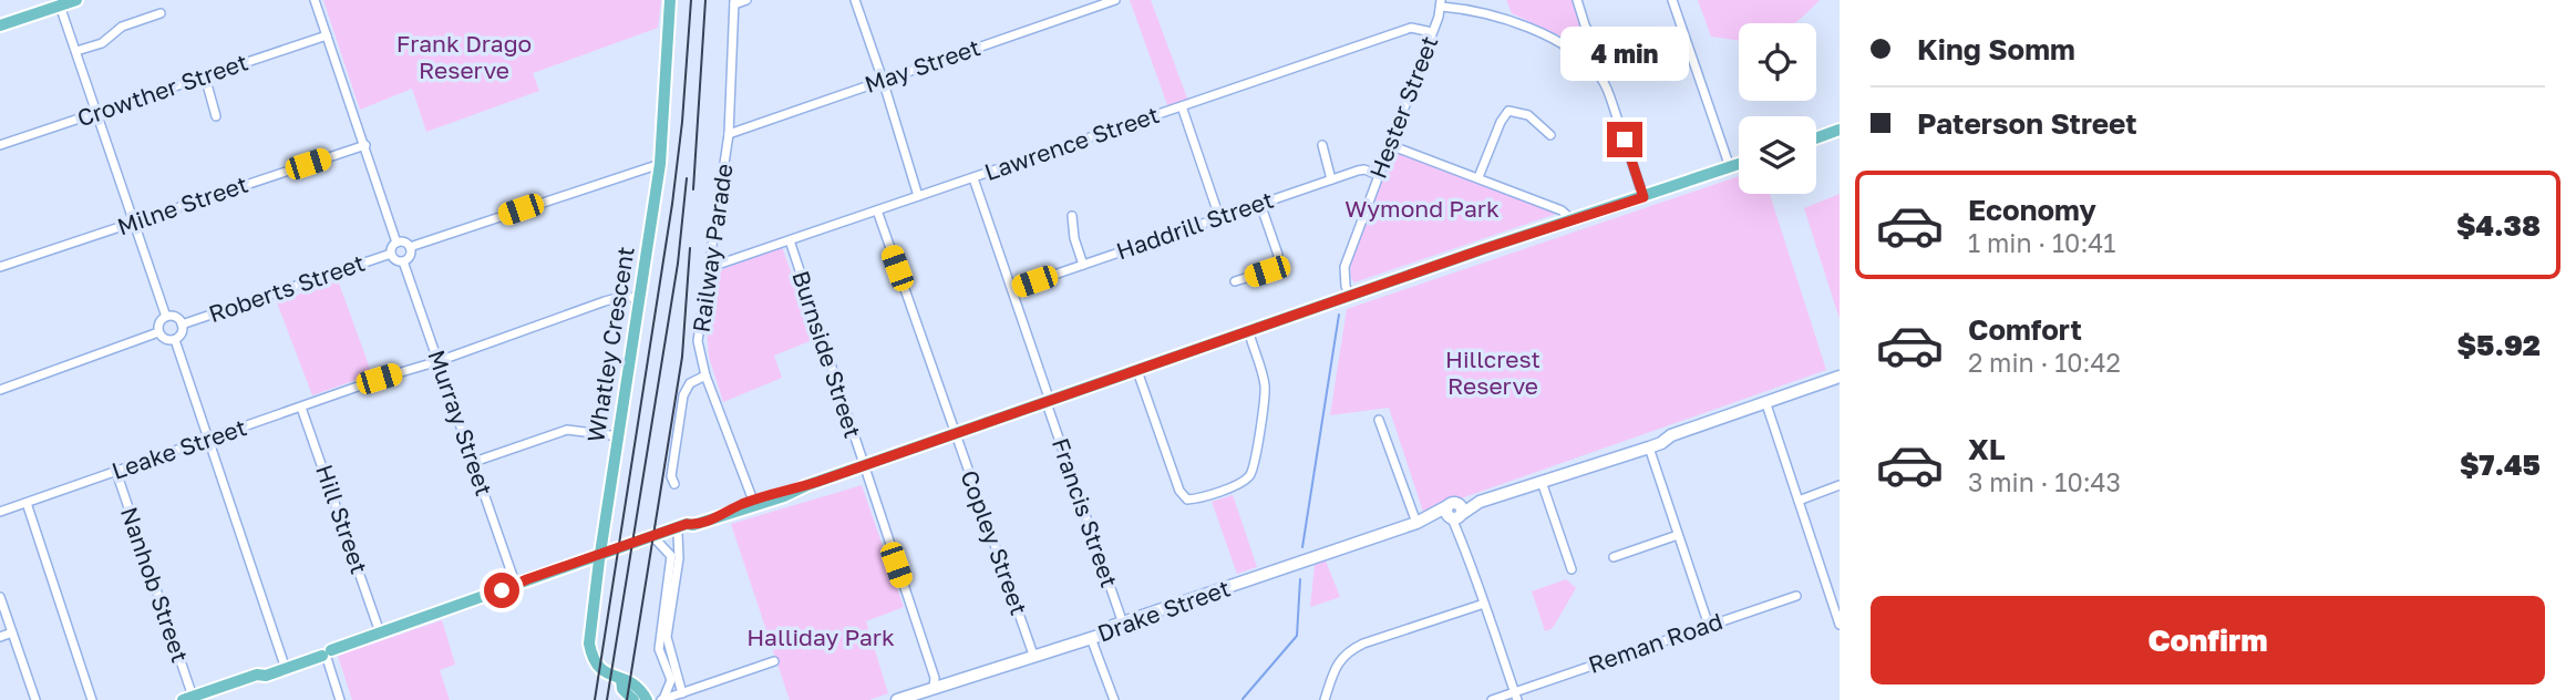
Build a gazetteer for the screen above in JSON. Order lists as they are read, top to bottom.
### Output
{
  "streets": {
    "main road": ["Whatley Crescent"],
    "street": [
      "May Street",
      "Crowther Street",
      "Hester Street",
      "Lawrence Street",
      "Milne Street",
      "Haddrill Street",
      "Railway Parade",
      "Roberts Street",
      "Burnside Street",
      "Murray Street",
      "Leake Street",
      "Francis Street",
      "Hill Street",
      "Copley Street",
      "Nanhob Street",
      "Drake Street",
      "Reman Road"
    ]
  },
  "crossings": [
    ["May Street", "Railway Parade"],
    ["Hester Street", "Lawrence Street"],
    ["Hester Street", "Haddrill Street"],
    ["Lawrence Street", "Railway Parade"],
    ["Lawrence Street", "Burnside Street"],
    ["Lawrence Street", "Francis Street"],
    ["Lawrence Street", "Copley Street"],
    ["Haddrill Street", "Francis Street"],
    ["Roberts Street", "Murray Street"],
    ["Burnside Street", "Drake Street"],
    ["Leake Street", "Hill Street"],
    ["Leake Street", "Nanhob Street"],
    ["Francis Street", "Drake Street"],
    ["Copley Street", "Drake Street"]
  ],
  "parks": [
    "Frank Drago Reserve",
    "Wymond Park",
    "Hillcrest Reserve",
    "Halliday Park"
  ],
  "page": {
    "banner": ["King Somm", "Paterson Street"],
    "bubble": "4 min",
    "list": [
      {
        "name": "Economy",
        "note": "1 min · 10:41",
        "value": "$4.38"
      },
      {
        "name": "Comfort",
        "note": "2 min · 10:42",
        "value": "$5.92"
      },
      {
        "name": "XL",
        "note": "3 min · 10:43",
        "value": "$7.45"
      }
    ],
    "buttons": "Confirm"
  }
}
